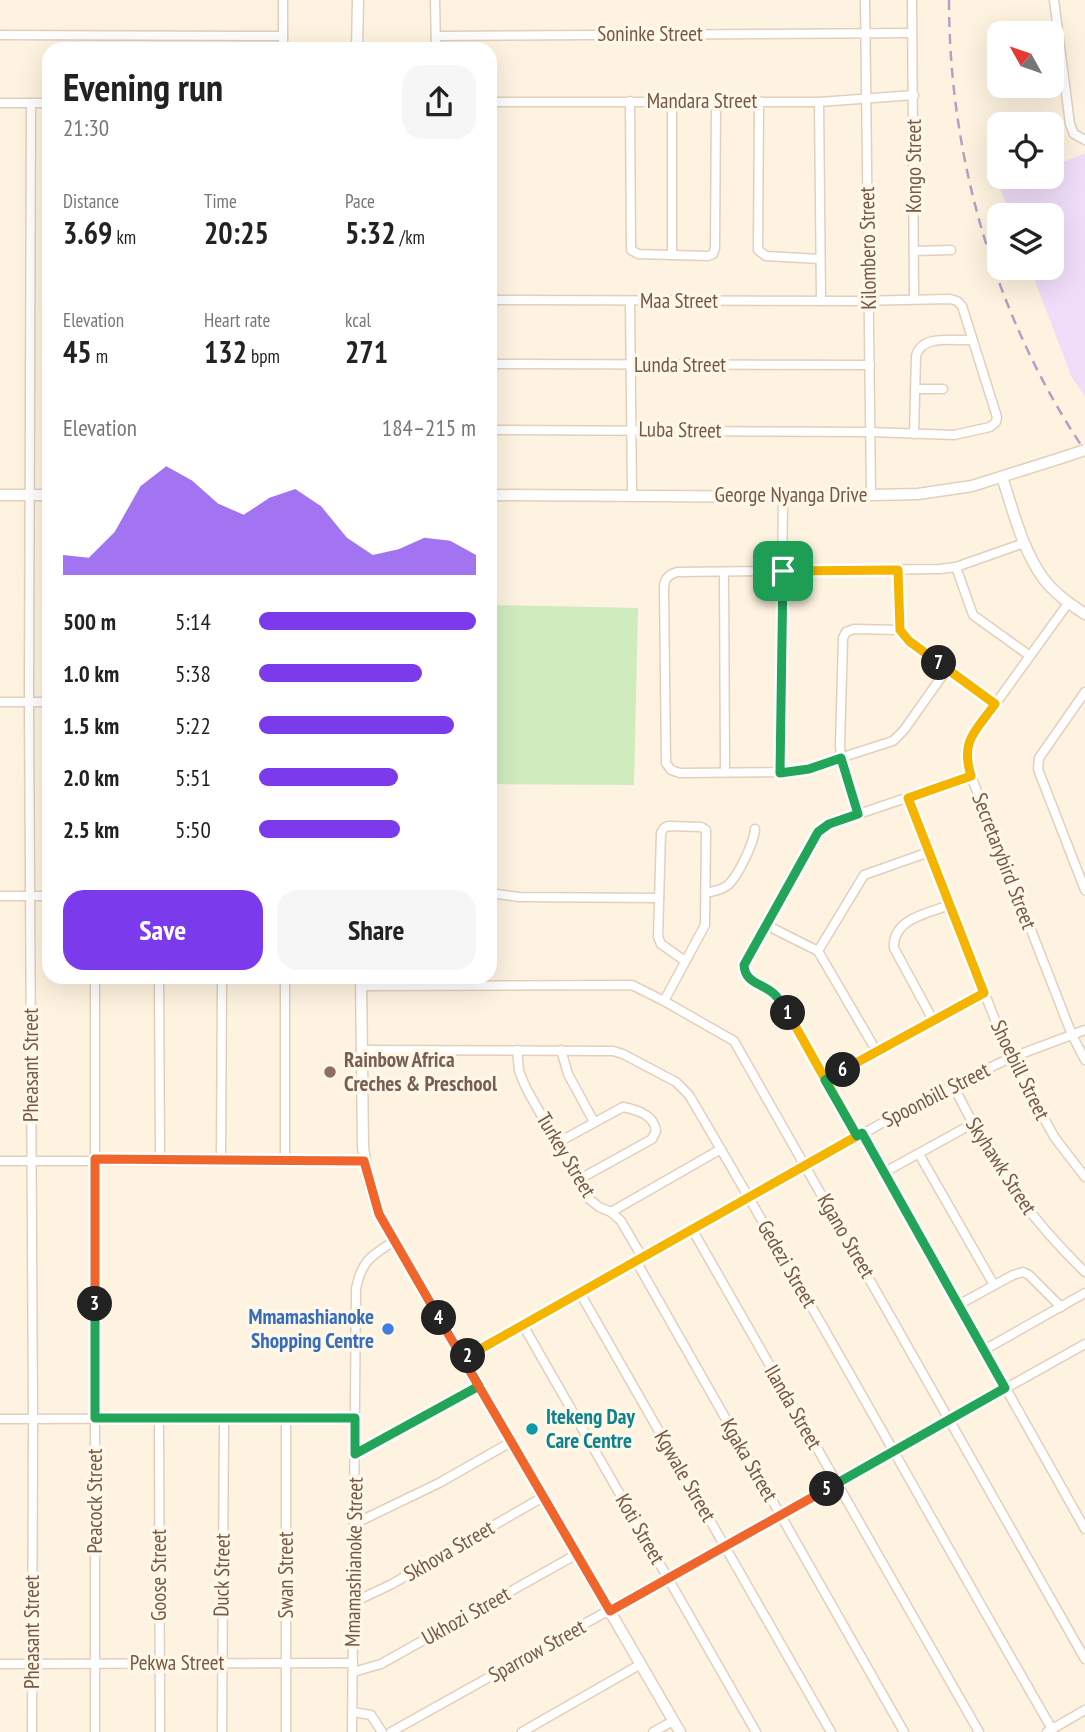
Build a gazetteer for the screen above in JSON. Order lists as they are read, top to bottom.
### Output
{
  "streets": {
    "street": [
      "Soninke Street",
      "Mandara Street",
      "Kongo Street",
      "Kilombero Street",
      "Maa Street",
      "Lunda Street",
      "Luba Street",
      "George Nyanga Drive",
      "Secretarybird Street",
      "Pheasant Street",
      "Shoebill Street",
      "Spoonbill Street",
      "Turkey Street",
      "Skyhawk Street",
      "Kgano Street",
      "Gedezi Street",
      "Ilanda Street",
      "Kgaka Street",
      "Kgwale Street",
      "Peacock Street",
      "Koti Street",
      "Skhova Street",
      "Mmamashianoke Street",
      "Goose Street",
      "Duck Street",
      "Swan Street",
      "Ukhozi Street",
      "Sparrow Street",
      "Pekwa Street"
    ]
  },
  "crossings": [
    ["Soninke Street", "Kongo Street"],
    ["Soninke Street", "Kilombero Street"],
    ["Mandara Street", "Kongo Street"],
    ["Mandara Street", "Kilombero Street"],
    ["Kongo Street", "Maa Street"],
    ["Kilombero Street", "Maa Street"],
    ["Kilombero Street", "Lunda Street"],
    ["Kilombero Street", "Luba Street"],
    ["Kilombero Street", "George Nyanga Drive"],
    ["Maa Street", "Luba Street"],
    ["Secretarybird Street", "Spoonbill Street"],
    ["Pheasant Street", "Pekwa Street"],
    ["Shoebill Street", "Spoonbill Street"],
    ["Spoonbill Street", "Skyhawk Street"],
    ["Spoonbill Street", "Kgano Street"],
    ["Spoonbill Street", "Gedezi Street"],
    ["Spoonbill Street", "Ilanda Street"],
    ["Spoonbill Street", "Kgaka Street"],
    ["Spoonbill Street", "Kgwale Street"],
    ["Spoonbill Street", "Koti Street"],
    ["Turkey Street", "Gedezi Street"],
    ["Turkey Street", "Kgaka Street"],
    ["Kgano Street", "Sparrow Street"],
    ["Gedezi Street", "Sparrow Street"],
    ["Ilanda Street", "Sparrow Street"],
    ["Kgaka Street", "Sparrow Street"],
    ["Kgwale Street", "Sparrow Street"],
    ["Peacock Street", "Pekwa Street"],
    ["Koti Street", "Sparrow Street"],
    ["Skhova Street", "Mmamashianoke Street"],
    ["Mmamashianoke Street", "Ukhozi Street"],
    ["Mmamashianoke Street", "Pekwa Street"],
    ["Goose Street", "Pekwa Street"],
    ["Duck Street", "Pekwa Street"],
    ["Swan Street", "Pekwa Street"],
    ["Ukhozi Street", "Pekwa Street"]
  ],
  "places": ["Rainbow Africa Creches & Preschool", "Mmamashianoke Shopping Centre", "Itekeng Day Care Centre"],
  "north": "top left",
  "page": {
    "heading": ["Evening run", "21:30"],
    "stats": [
      ["Distance", "3.69 km"],
      ["Time", "20:25"],
      ["Pace", "5:32 /km"],
      ["Elevation", "45 m"],
      ["Heart rate", "132 bpm"],
      ["kcal", "271"]
    ],
    "chart": ["Elevation", "184–215 m"],
    "list": [
      {
        "name": "500 m",
        "note": "5:14"
      },
      {
        "name": "1.0 km",
        "note": "5:38"
      },
      {
        "name": "1.5 km",
        "note": "5:22"
      },
      {
        "name": "2.0 km",
        "note": "5:51"
      },
      {
        "name": "2.5 km",
        "note": "5:50"
      }
    ],
    "pins": [
      "7",
      "1",
      "6",
      "3",
      "4",
      "2",
      "5"
    ],
    "buttons": ["Save", "Share"]
  }
}
